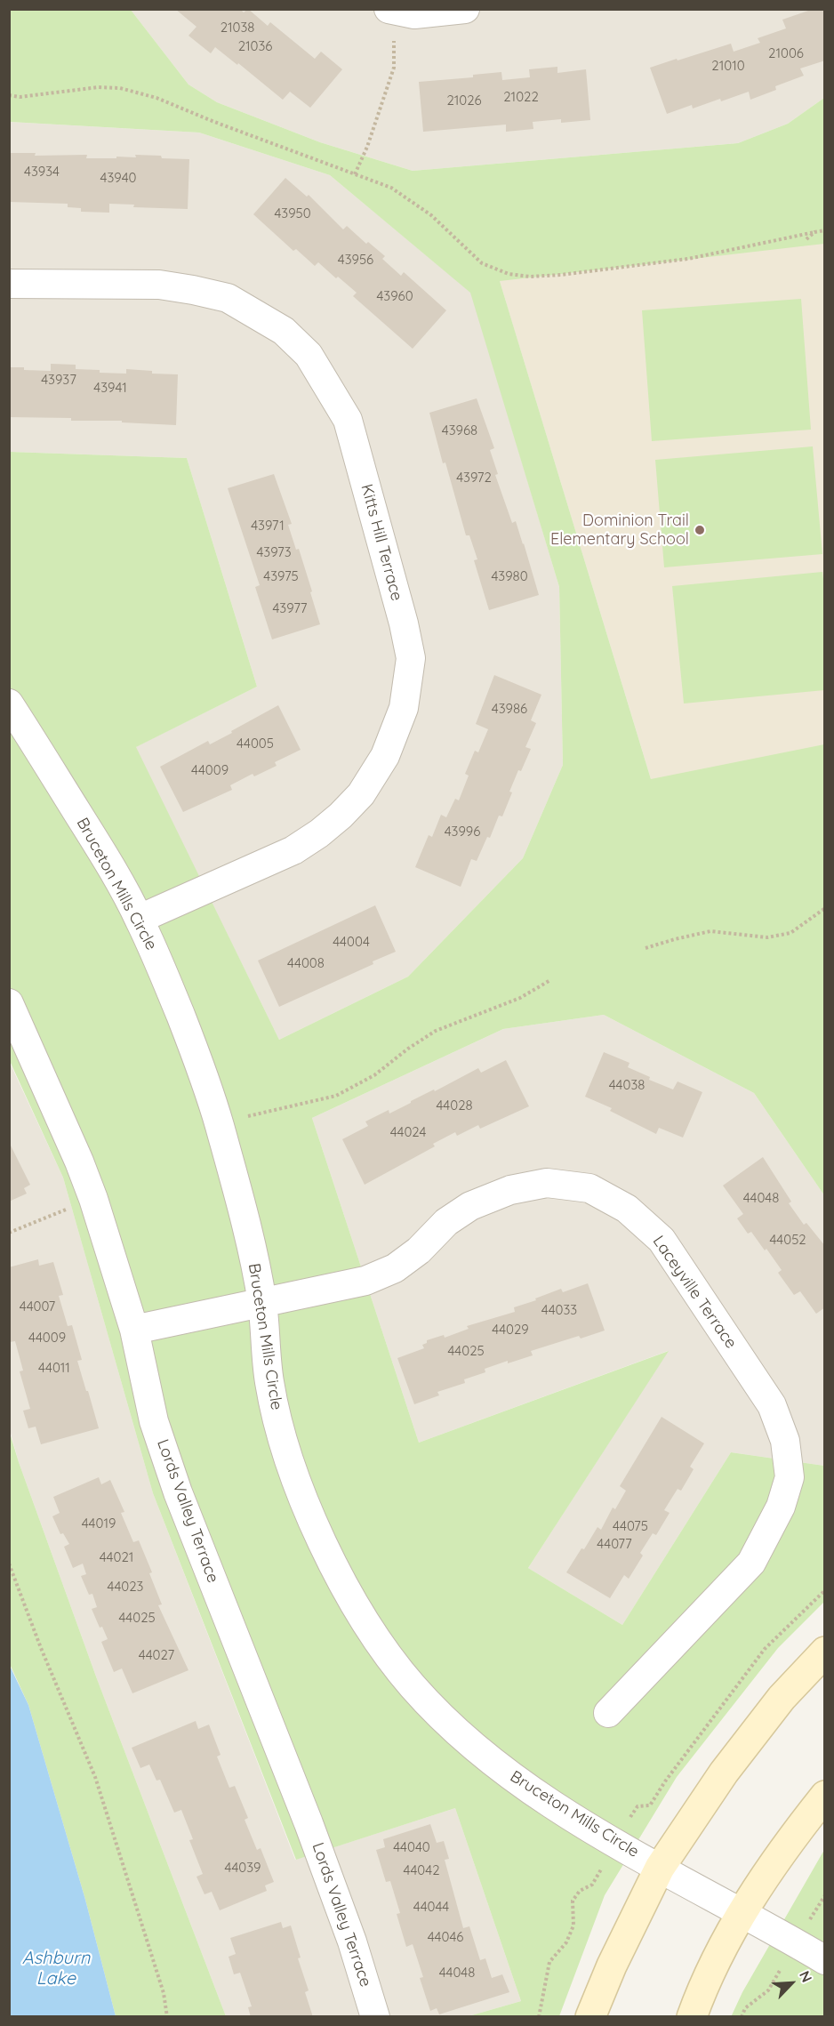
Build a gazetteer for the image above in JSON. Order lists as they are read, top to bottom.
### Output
{
  "streets": {
    "street": [
      "Kitts Hill Terrace",
      "Bruceton Mills Circle",
      "Laceyville Terrace",
      "Lords Valley Terrace"
    ]
  },
  "crossings": [
    ["Kitts Hill Terrace", "Bruceton Mills Circle"],
    ["Bruceton Mills Circle", "Laceyville Terrace"],
    ["Laceyville Terrace", "Lords Valley Terrace"]
  ],
  "water": ["Ashburn Lake"],
  "places": ["Dominion Trail Elementary School"],
  "house_numbers": [
    "21038",
    "21036",
    "21006",
    "21010",
    "21022",
    "21026",
    "43934",
    "43940",
    "43950",
    "43956",
    "43960",
    "43937",
    "43941",
    "43968",
    "43972",
    "43971",
    "43973",
    "43975",
    "43980",
    "43977",
    "43986",
    "44005",
    "44009",
    "43996",
    "44004",
    "44008",
    "44038",
    "44028",
    "44024",
    "44048",
    "44052",
    "44007",
    "44033",
    "44029",
    "44009",
    "44025",
    "44011",
    "44019",
    "44075",
    "44077",
    "44021",
    "44023",
    "44025",
    "44027",
    "44040",
    "44039",
    "44042",
    "44044",
    "44046",
    "44048"
  ],
  "north": "top right"
}
